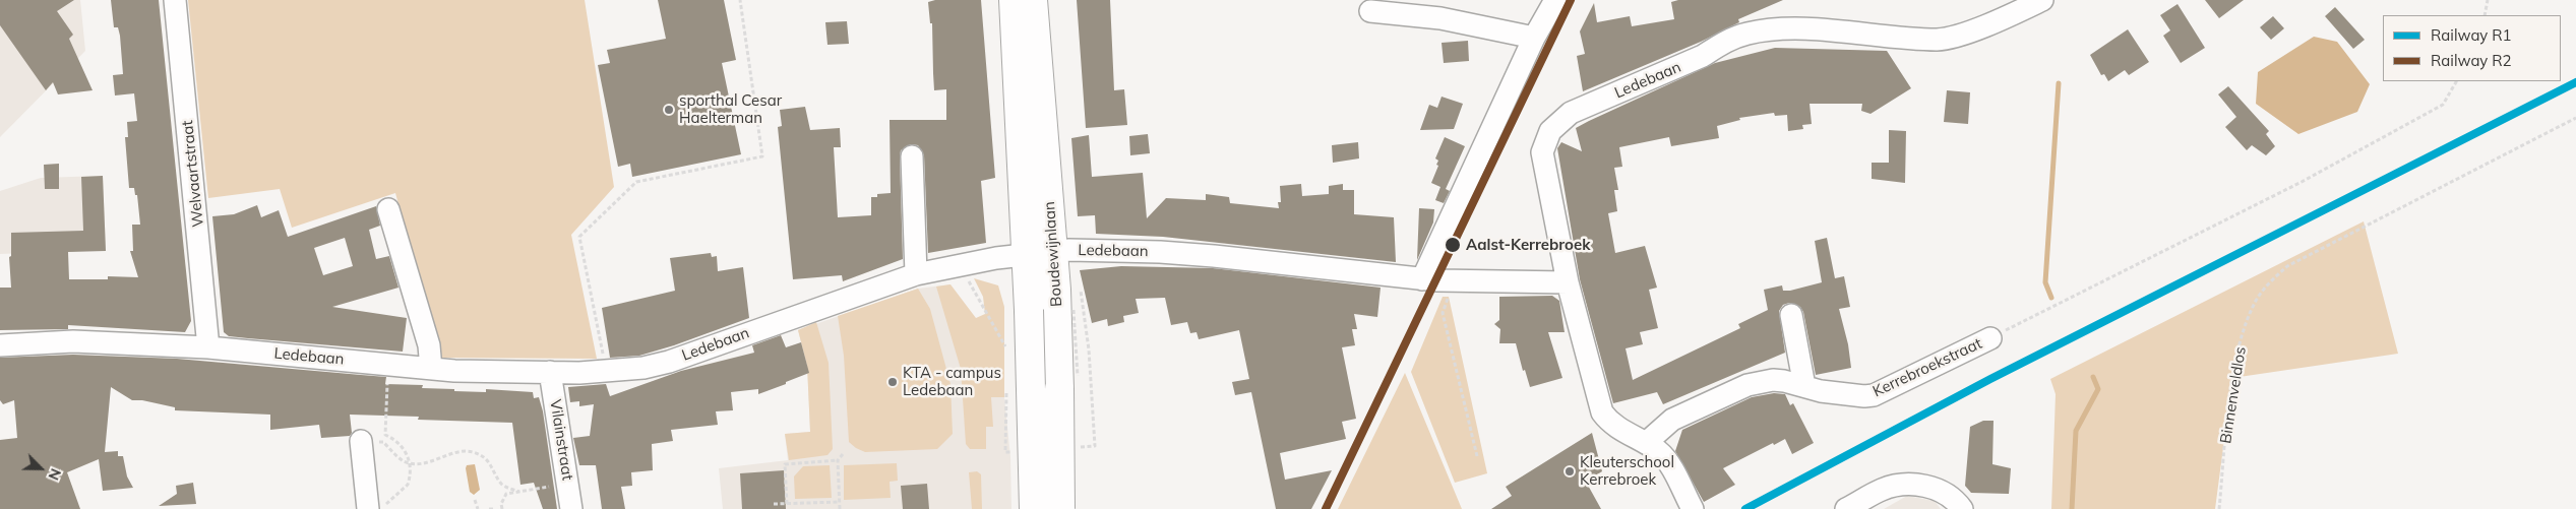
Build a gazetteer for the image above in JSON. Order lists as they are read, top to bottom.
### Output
{
  "streets": {
    "main road": ["Boudewijnlaan"],
    "street": [
      "Ledebaan",
      "Welvaartstraat",
      "Kerrebroekstraat",
      "Vilainstraat"
    ],
    "path": ["Binnenveldlos"]
  },
  "crossings": [
    ["Ledebaan", "Welvaartstraat"],
    ["Ledebaan", "Boudewijnlaan"],
    ["Ledebaan", "Vilainstraat"]
  ],
  "places": [
    "sporthal Cesar Haelterman",
    "Aalst-Kerrebroek",
    "KTA - campus Ledebaan",
    "Kleuterschool Kerrebroek"
  ],
  "lines": ["rail line R2", "rail line R1"],
  "legend": ["Railway R1", "Railway R2"],
  "north": "bottom right"
}
